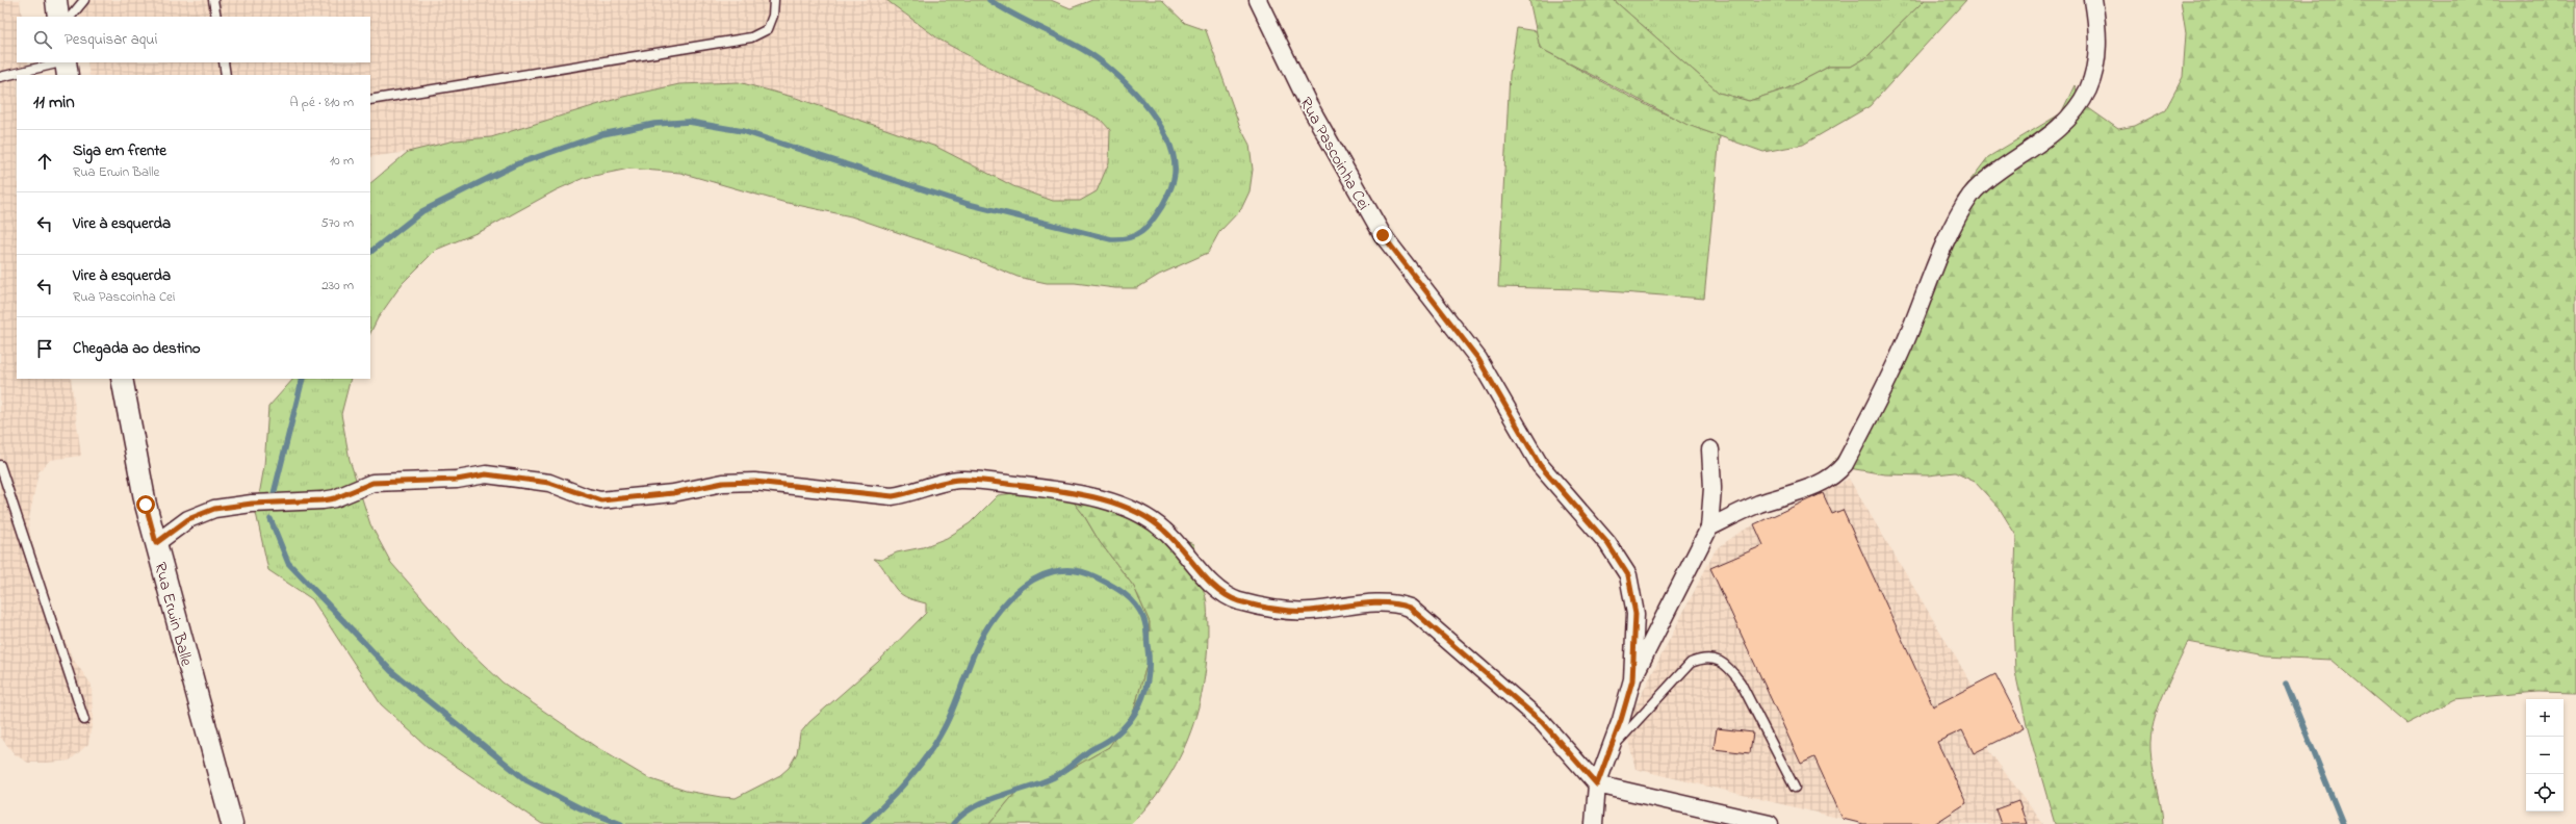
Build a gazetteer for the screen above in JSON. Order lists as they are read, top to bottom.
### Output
{
  "streets": {
    "street": ["Rua Pascoinha Cei", "Rua Erwin Balle"]
  },
  "page": {
    "search": "Pesquisar aqui",
    "heading": ["11 min", "A pé · 810 m"],
    "list": [
      ["Siga em frente", "Rua Erwin Balle", "10 m"],
      ["Vire à esquerda", "570 m"],
      ["Vire à esquerda", "Rua Pascoinha Cei", "230 m"],
      "Chegada ao destino"
    ],
    "map_buttons": ["+", "−"]
  }
}
